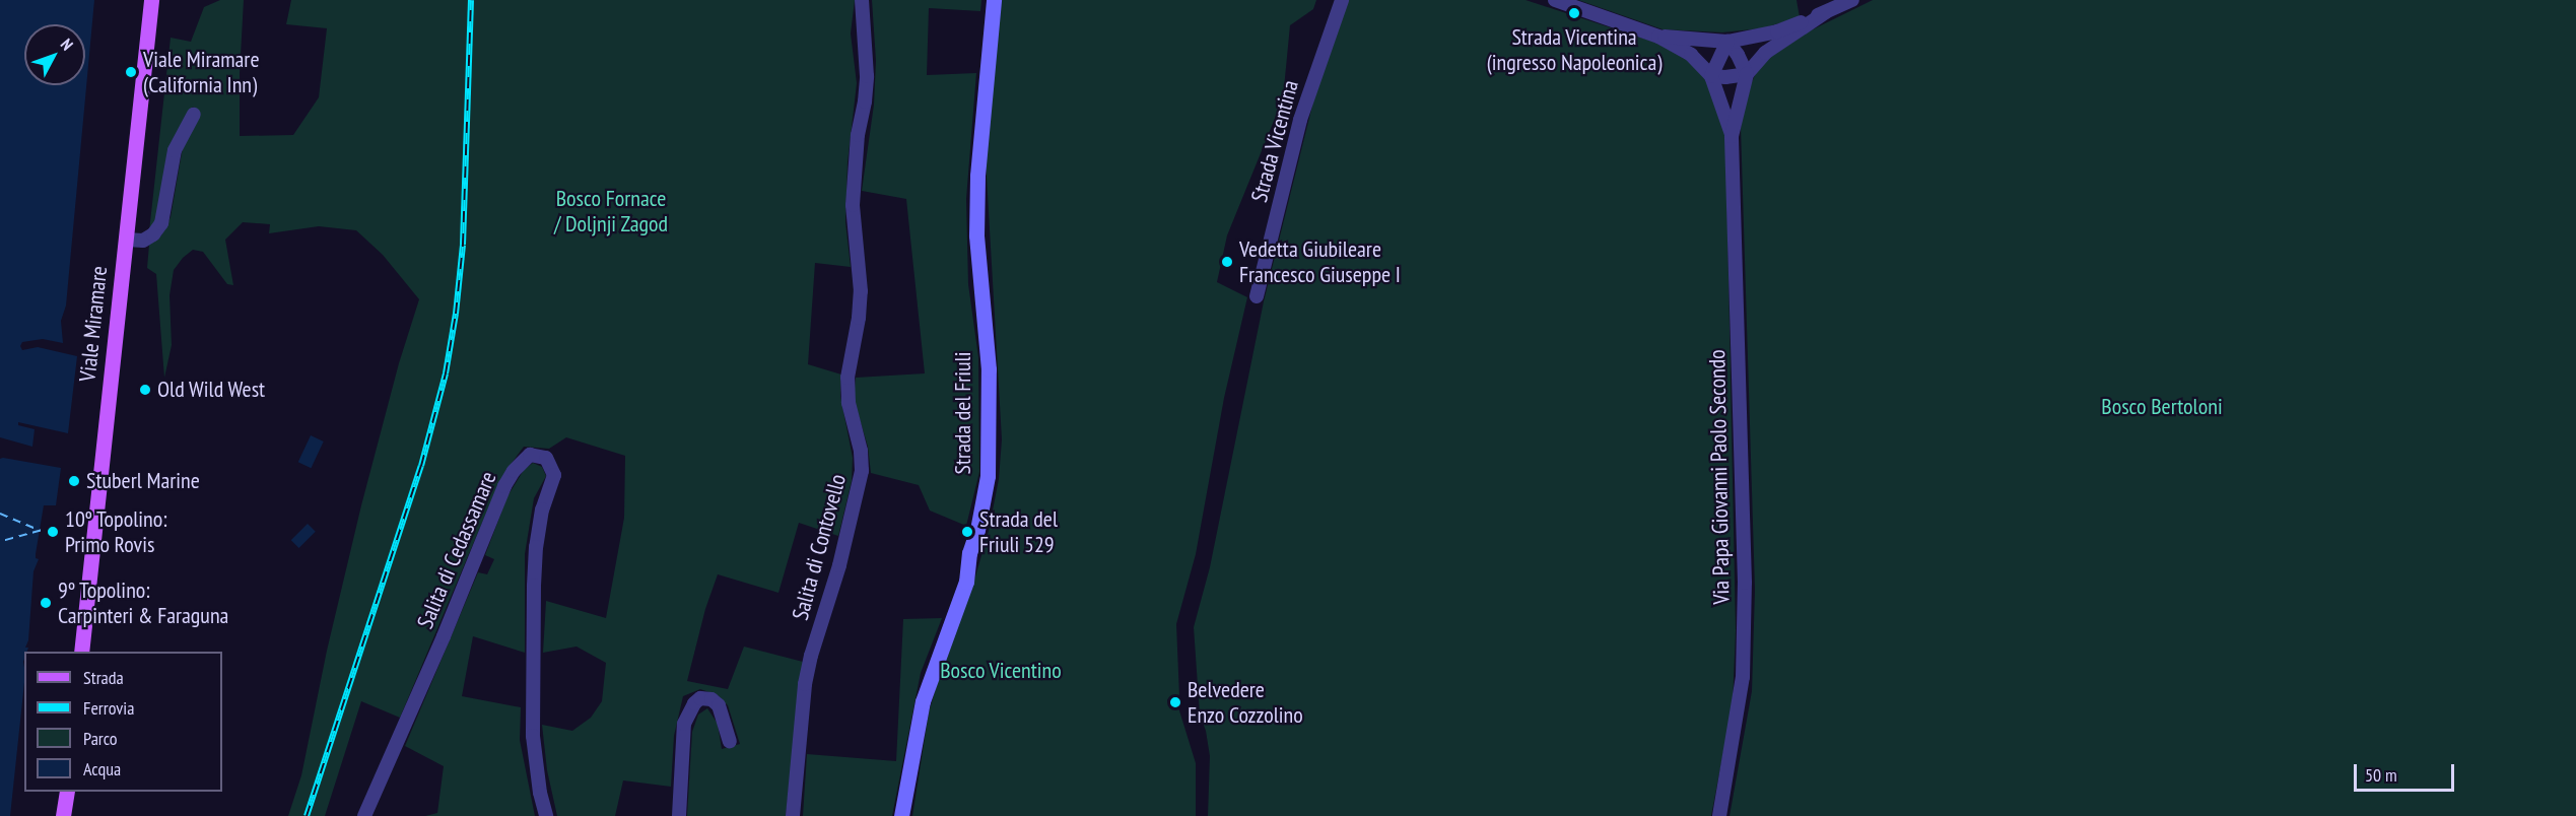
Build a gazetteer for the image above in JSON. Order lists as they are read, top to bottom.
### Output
{
  "streets": {
    "main road": ["Viale Miramare", "Strada del Friuli"],
    "street": [
      "Strada Vicentina",
      "Via Papa Giovanni Paolo Secondo",
      "Salita di Contovello",
      "Salita di Cedassamare"
    ]
  },
  "parks": ["Bosco Fornace / Doljnji Zagod", "Bosco Bertoloni", "Bosco Vicentino"],
  "places": [
    "Strada Vicentina (ingresso Napoleonica)",
    "Viale Miramare (California Inn)",
    "Vedetta Giubileare Francesco Giuseppe I",
    "Old Wild West",
    "Stuberl Marine",
    "10º Topolino: Primo Rovis",
    "Strada del Friuli 529",
    "9º Topolino: Carpinteri & Faraguna",
    "Belvedere Enzo Cozzolino"
  ],
  "legend": [
    "Strada",
    "Ferrovia",
    "Parco",
    "Acqua"
  ],
  "scale_bar": "50 m",
  "north": "top right"
}
